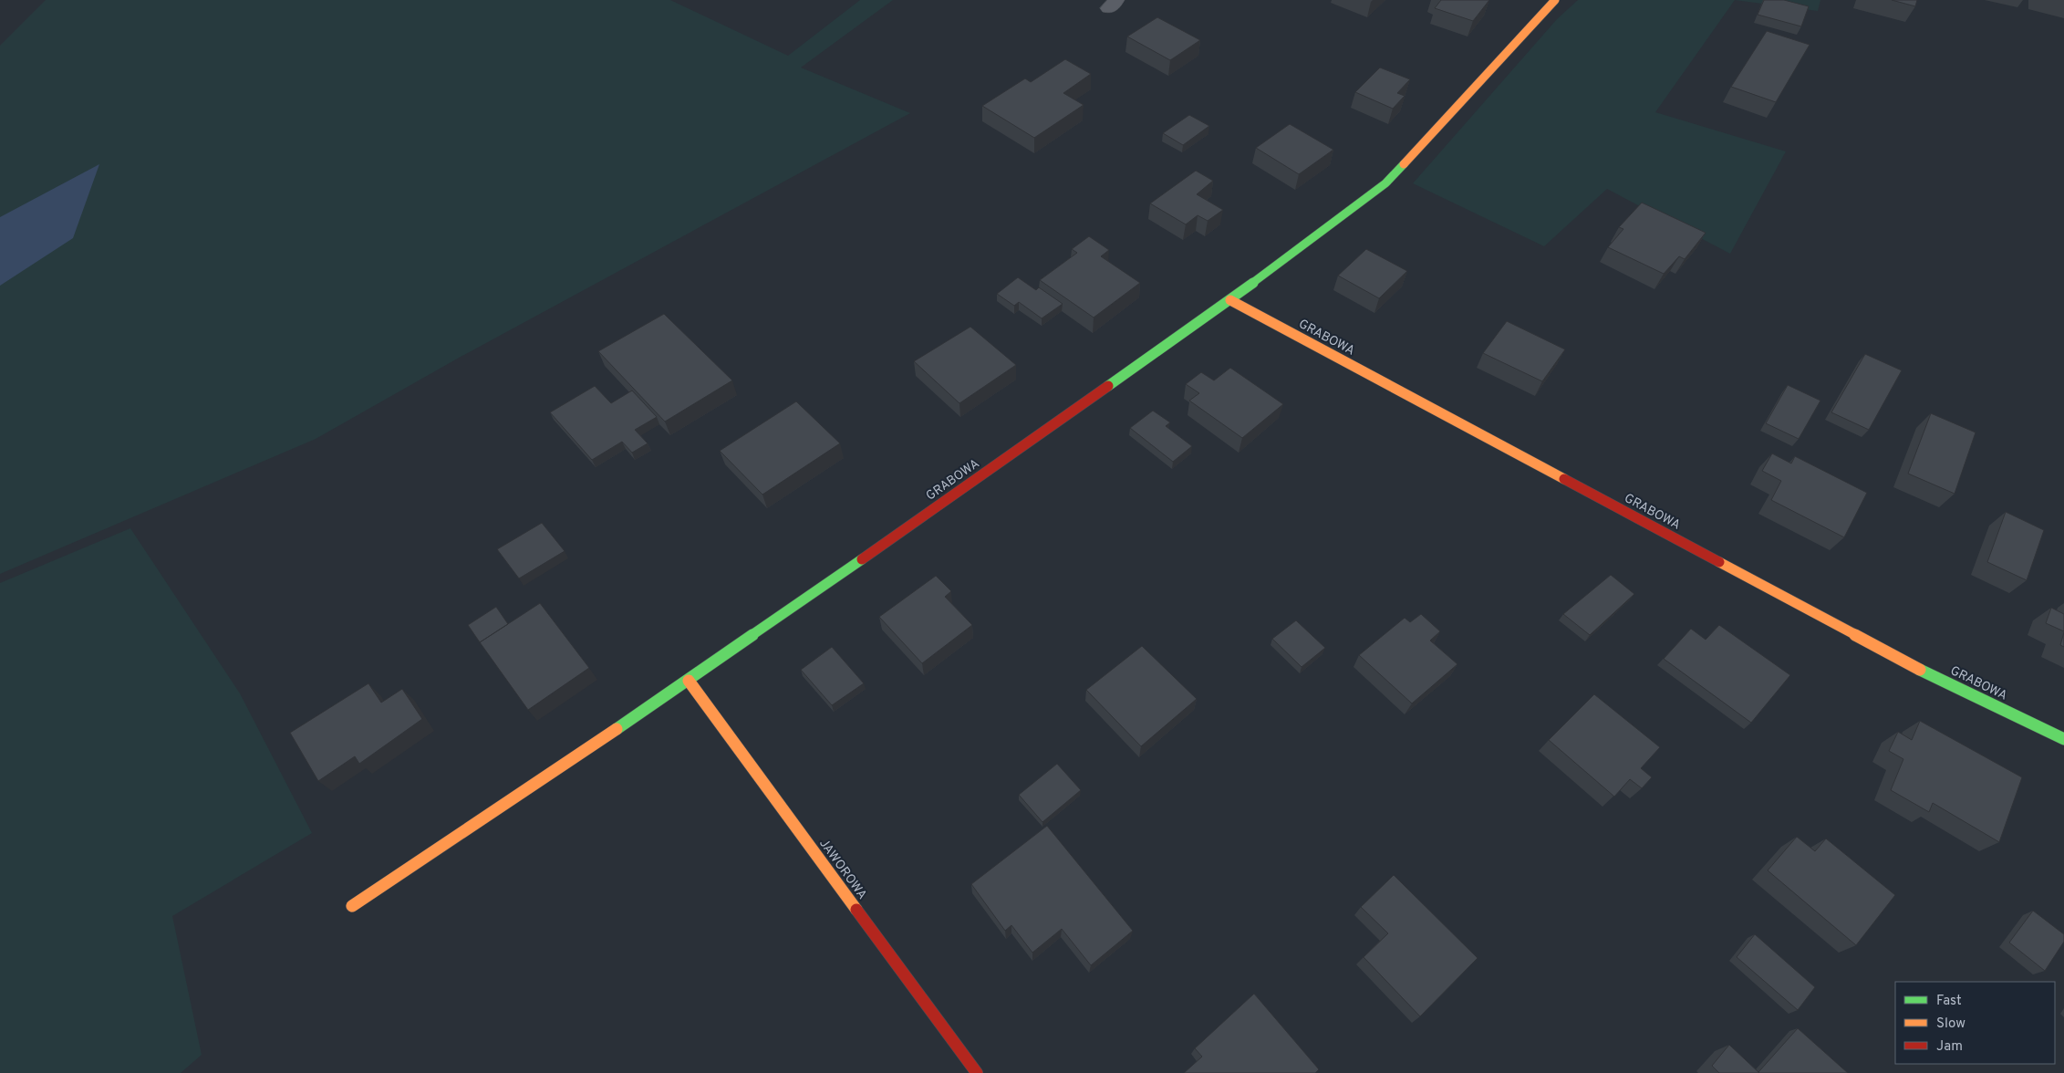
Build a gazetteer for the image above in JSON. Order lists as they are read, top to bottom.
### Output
{
  "streets": {
    "street": ["GRABOWA", "JAWOROWA"]
  },
  "crossings": [
    ["GRABOWA", "JAWOROWA"]
  ],
  "legend": ["Fast", "Slow", "Jam"]
}
